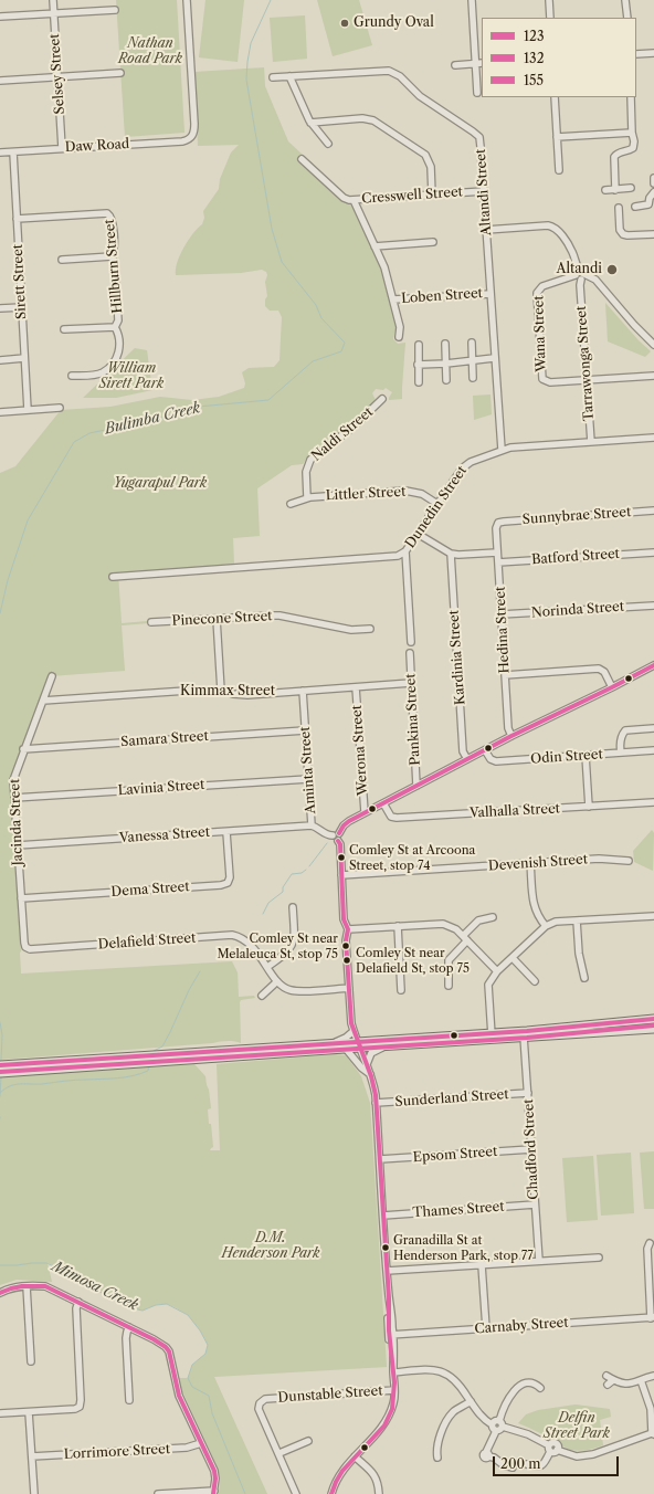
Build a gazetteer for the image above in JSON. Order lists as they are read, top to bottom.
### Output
{
  "streets": {
    "street": [
      "Selsey Street",
      "Daw Road",
      "Altandi Street",
      "Cresswell Street",
      "Hillburn Street",
      "Sirett Street",
      "Loben Street",
      "Wana Street",
      "Tarrawonga Street",
      "Naldi Street",
      "Littler Street",
      "Dunedin Street",
      "Sunnybrae Street",
      "Batford Street",
      "Norinda Street",
      "Pinecone Street",
      "Hedina Street",
      "Kardinia Street",
      "Kimmax Street",
      "Pankina Street",
      "Samara Street",
      "Werona Street",
      "Odin Street",
      "Aminta Street",
      "Lavinia Street",
      "Valhalla Street",
      "Jacinda Street",
      "Vanessa Street",
      "Devenish Street",
      "Dema Street",
      "Delafield Street",
      "Sunderland Street",
      "Chadford Street",
      "Epsom Street",
      "Thames Street",
      "Carnaby Street",
      "Dunstable Street",
      "Lorrimore Street"
    ]
  },
  "crossings": [
    ["Selsey Street", "Daw Road"],
    ["Daw Road", "Sirett Street"],
    ["Altandi Street", "Cresswell Street"],
    ["Altandi Street", "Loben Street"],
    ["Altandi Street", "Dunedin Street"],
    ["Hillburn Street", "Sirett Street"],
    ["Wana Street", "Tarrawonga Street"],
    ["Tarrawonga Street", "Dunedin Street"],
    ["Naldi Street", "Littler Street"],
    ["Littler Street", "Dunedin Street"],
    ["Sunnybrae Street", "Hedina Street"],
    ["Batford Street", "Hedina Street"],
    ["Norinda Street", "Hedina Street"],
    ["Kimmax Street", "Pankina Street"],
    ["Kimmax Street", "Werona Street"],
    ["Kimmax Street", "Aminta Street"],
    ["Kimmax Street", "Jacinda Street"],
    ["Samara Street", "Aminta Street"],
    ["Samara Street", "Jacinda Street"],
    ["Aminta Street", "Lavinia Street"],
    ["Aminta Street", "Vanessa Street"],
    ["Lavinia Street", "Jacinda Street"],
    ["Jacinda Street", "Vanessa Street"],
    ["Jacinda Street", "Dema Street"],
    ["Jacinda Street", "Delafield Street"],
    ["Vanessa Street", "Dema Street"],
    ["Sunderland Street", "Chadford Street"],
    ["Chadford Street", "Epsom Street"],
    ["Chadford Street", "Thames Street"]
  ],
  "water": ["Bulimba Creek", "Mimosa Creek"],
  "parks": [
    "Nathan Road Park",
    "William Sirett Park",
    "Yugarapul Park",
    "D.M. Henderson Park",
    "Delfin Street Park"
  ],
  "places": [
    "Grundy Oval",
    "Altandi",
    "Comley St at Arcoona Street, stop 74",
    "Comley St near Melaleuca St, stop 75",
    "Comley St near Delafield St, stop 75",
    "Granadilla St at Henderson Park, stop 77"
  ],
  "lines": ["transit line 123", "transit line 132", "transit line 155"],
  "legend": ["123", "132", "155"],
  "scale_bar": "200 m"
}
